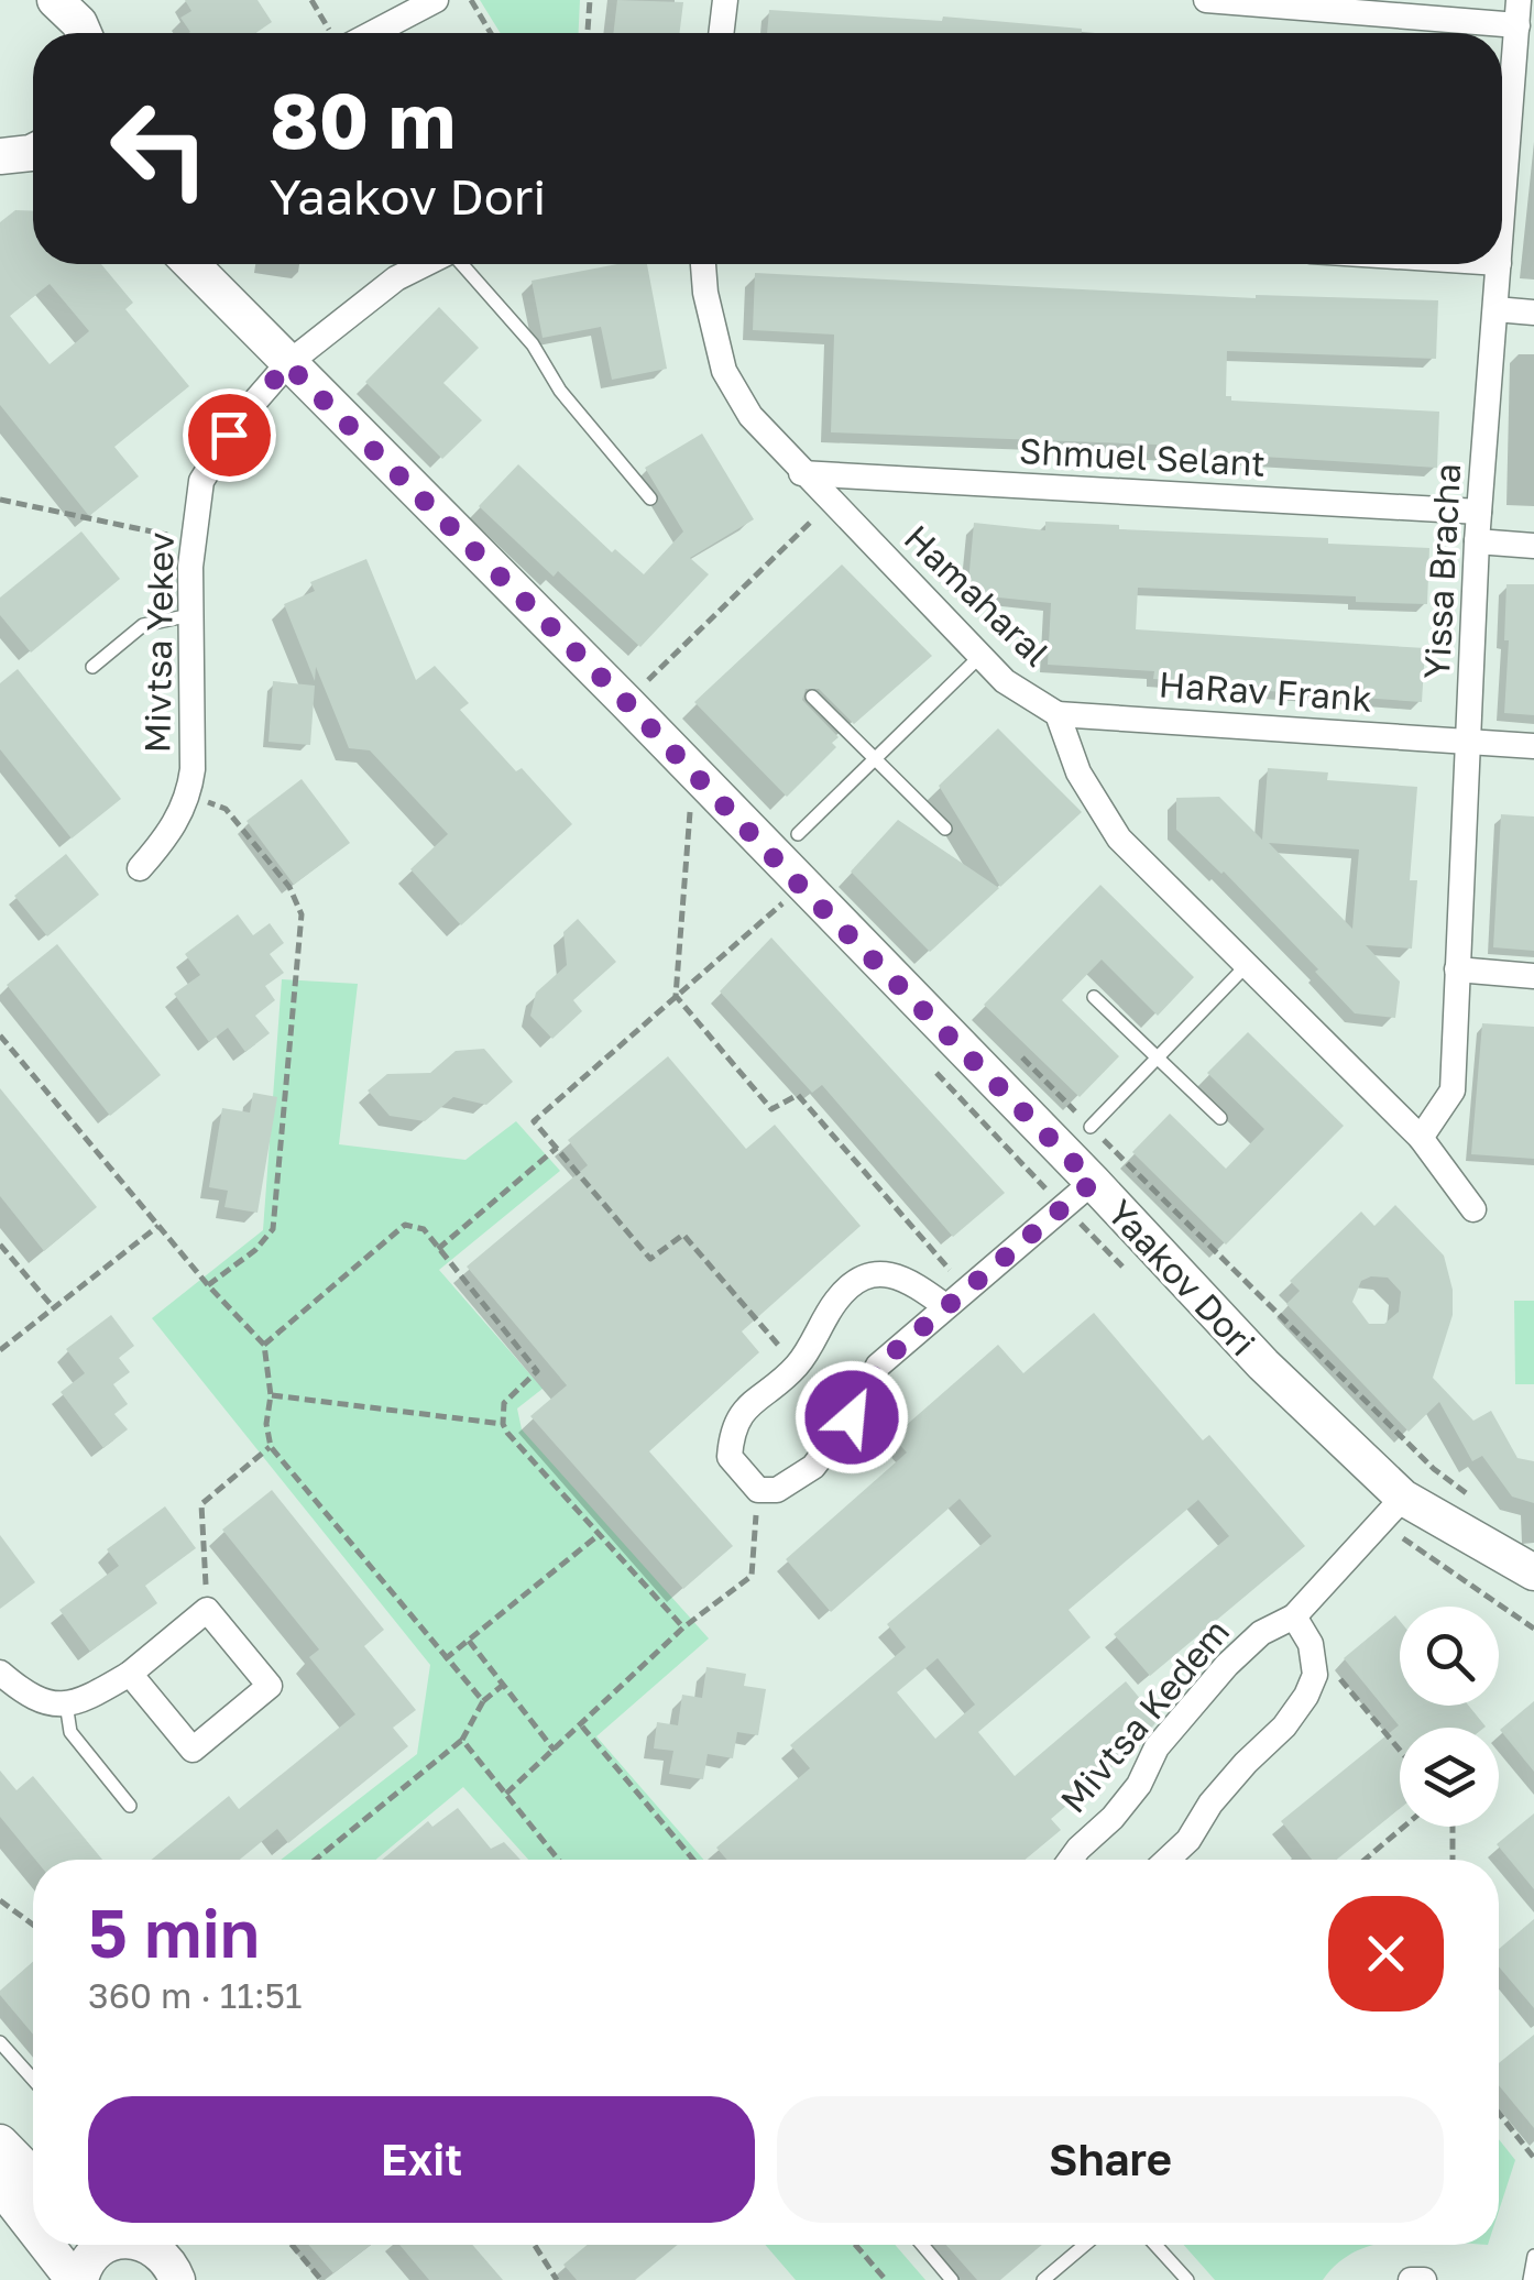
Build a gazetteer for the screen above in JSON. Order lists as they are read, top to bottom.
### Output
{
  "streets": {
    "street": [
      "Shmuel Selant",
      "Yissa Bracha",
      "Hamaharal",
      "Mivtsa Yekev",
      "HaRav Frank",
      "Yaakov Dori",
      "Mivtsa Kedem"
    ]
  },
  "crossings": [
    ["Shmuel Selant", "Yissa Bracha"],
    ["Shmuel Selant", "Hamaharal"],
    ["Yissa Bracha", "Hamaharal"],
    ["Yissa Bracha", "HaRav Frank"],
    ["Hamaharal", "HaRav Frank"],
    ["Mivtsa Yekev", "Yaakov Dori"],
    ["Yaakov Dori", "Mivtsa Kedem"]
  ],
  "page": {
    "turn": ["80 m", "Yaakov Dori"],
    "heading": ["5 min", "360 m · 11:51"],
    "buttons": ["Exit", "Share"]
  }
}
